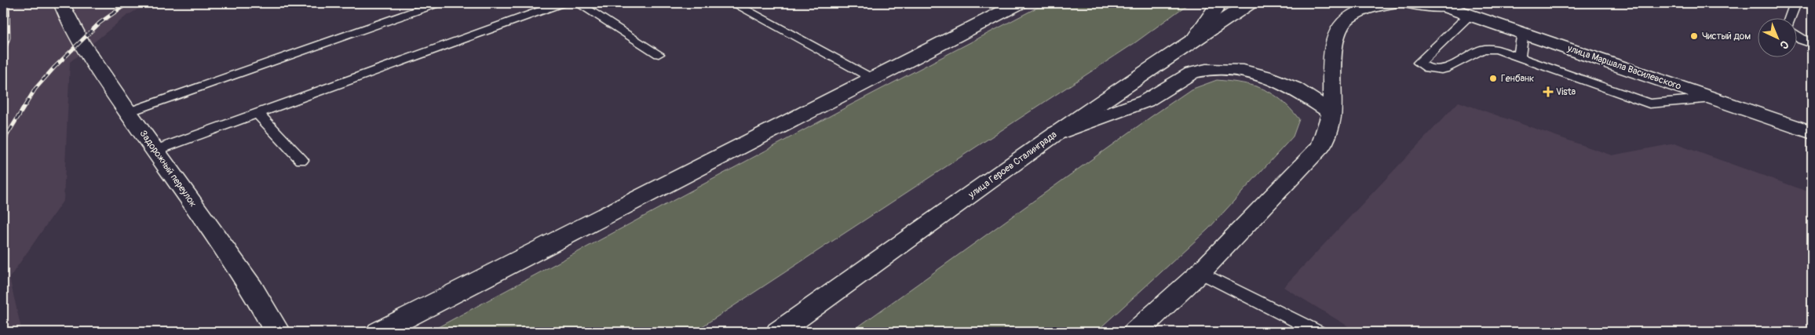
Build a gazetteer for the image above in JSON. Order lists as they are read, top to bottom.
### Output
{
  "streets": {
    "street": ["улица Маршала Василевского", "улица Героев Сталинграда", "Задорожный переулок"]
  },
  "places": {
    "other": ["Чистый дом", "Генбанк"],
    "health": ["Vista"]
  },
  "north": "bottom right"
}
